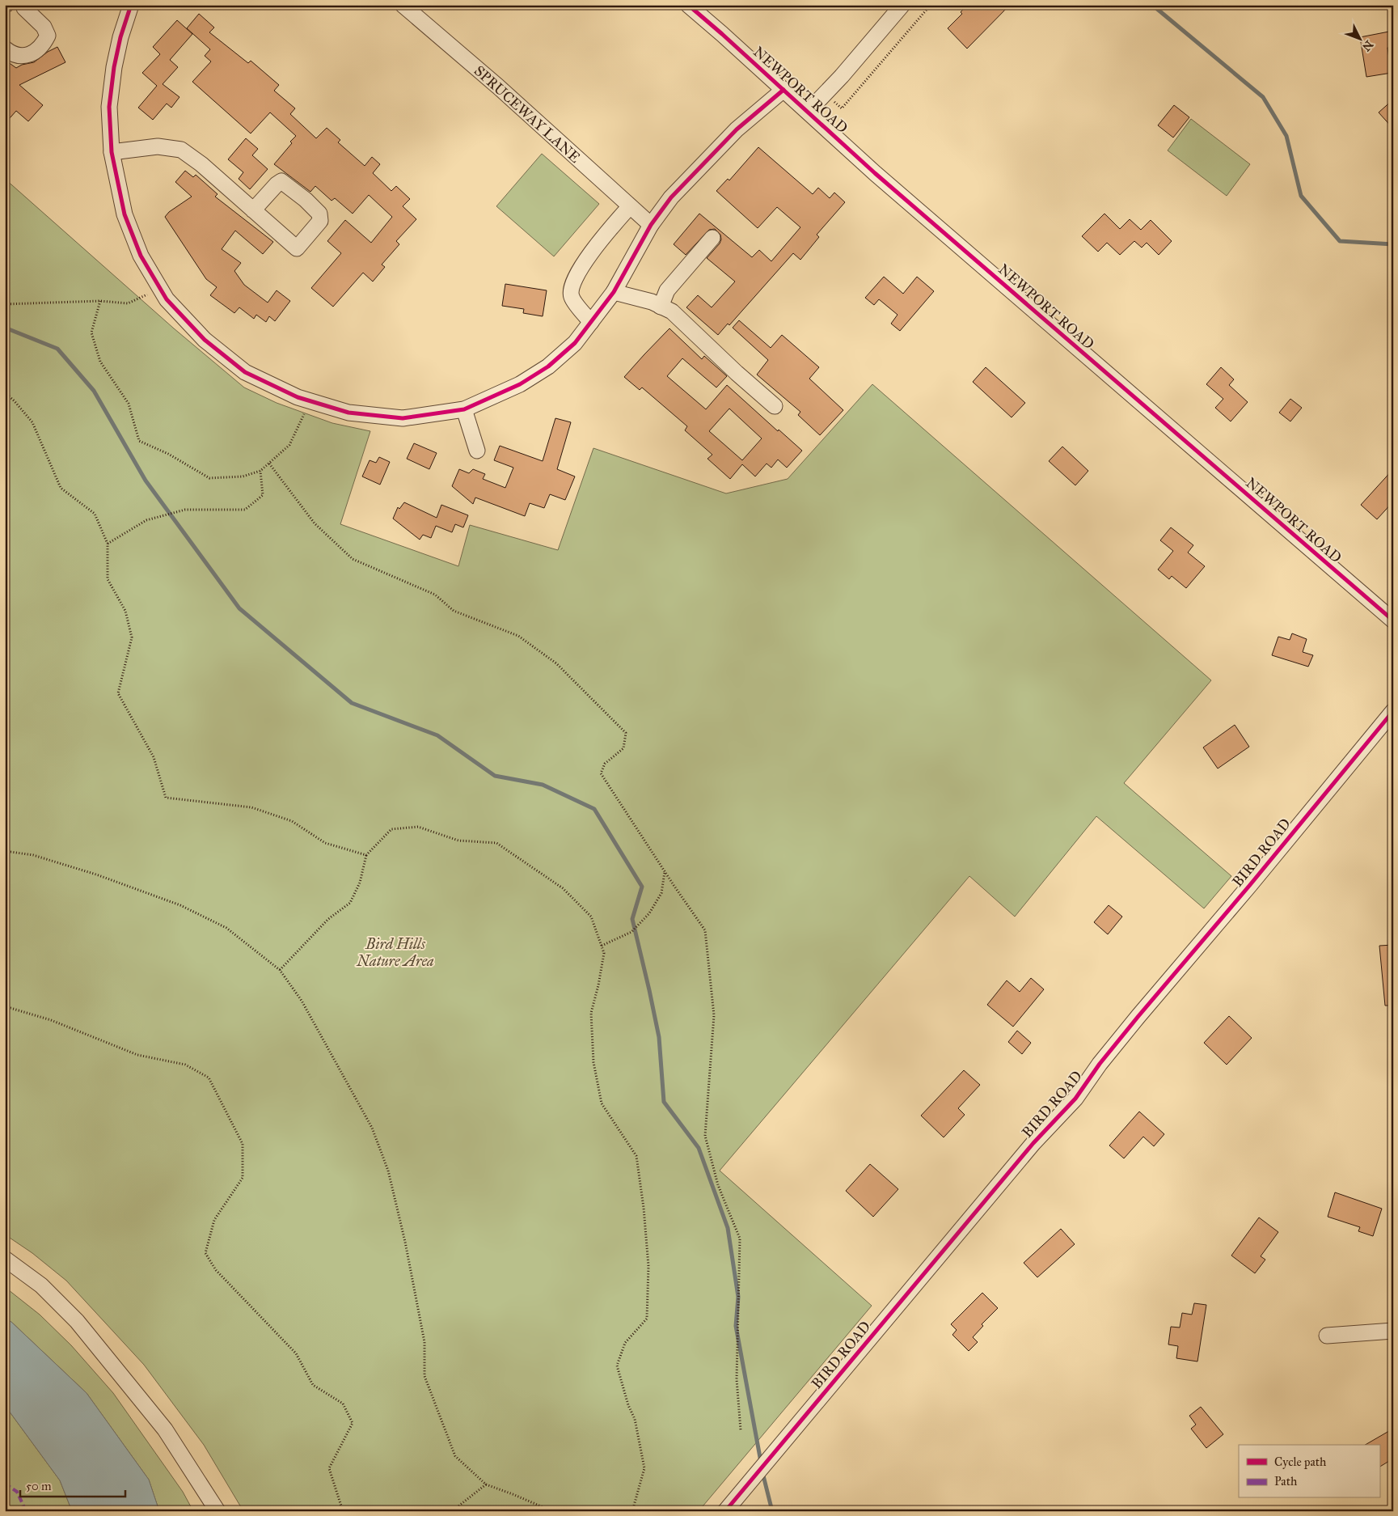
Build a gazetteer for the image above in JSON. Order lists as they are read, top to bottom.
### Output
{
  "streets": {
    "street": ["NEWPORT ROAD", "SPRUCEWAY LANE", "BIRD ROAD"]
  },
  "parks": ["Bird Hills Nature Area"],
  "legend": ["Cycle path", "Path"],
  "scale_bar": "50 m",
  "north": "bottom right"
}
